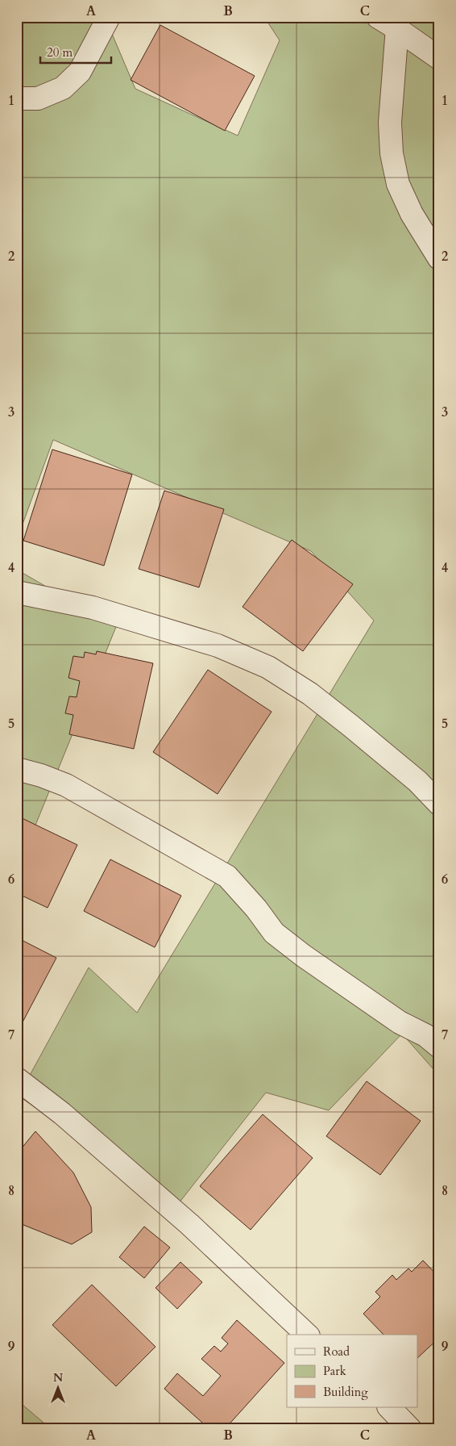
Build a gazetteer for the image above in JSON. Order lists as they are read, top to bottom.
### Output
{
  "legend": ["Road", "Park", "Building"],
  "scale_bar": "20 m",
  "north": "top",
  "grid": {
    "columns": ["A", "B", "C"],
    "rows": [
      "1",
      "2",
      "3",
      "4",
      "5",
      "6",
      "7",
      "8",
      "9"
    ]
  }
}
